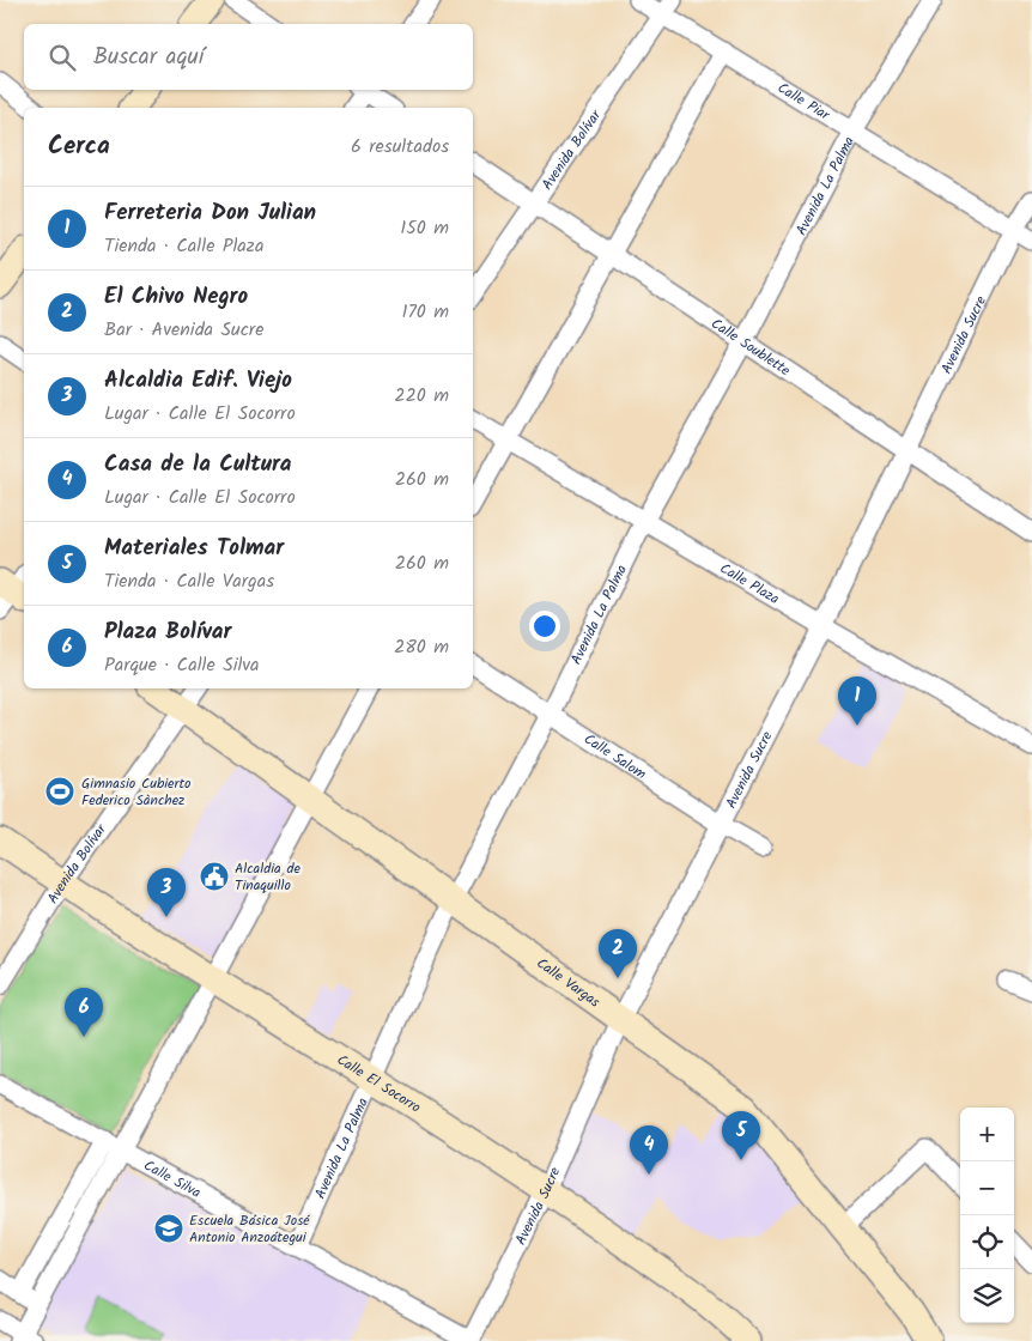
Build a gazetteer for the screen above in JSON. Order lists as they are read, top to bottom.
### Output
{
  "streets": {
    "street": [
      "Calle Piar",
      "Avenida Bolívar",
      "Avenida La Palma",
      "Avenida Sucre",
      "Calle Soublette",
      "Calle Plaza",
      "Calle Salom",
      "Calle Vargas",
      "Calle El Socorro",
      "Calle Silva"
    ]
  },
  "crossings": [
    ["Calle Piar", "Avenida Bolívar"],
    ["Calle Piar", "Avenida La Palma"],
    ["Calle Piar", "Avenida Sucre"],
    ["Avenida Bolívar", "Calle Soublette"],
    ["Avenida Bolívar", "Calle Vargas"],
    ["Avenida Bolívar", "Calle El Socorro"],
    ["Avenida La Palma", "Calle Soublette"],
    ["Avenida La Palma", "Calle Plaza"],
    ["Avenida La Palma", "Calle Salom"],
    ["Avenida La Palma", "Calle Vargas"],
    ["Avenida La Palma", "Calle El Socorro"],
    ["Avenida La Palma", "Calle Silva"],
    ["Avenida Sucre", "Calle Soublette"],
    ["Avenida Sucre", "Calle Plaza"],
    ["Avenida Sucre", "Calle Salom"],
    ["Avenida Sucre", "Calle Vargas"],
    ["Avenida Sucre", "Calle El Socorro"],
    ["Avenida Sucre", "Calle Silva"]
  ],
  "places": {
    "sports": ["Gimnasio Cubierto Federico Sànchez"],
    "public building": ["Alcaldia de Tinaquillo"],
    "school or university": ["Escuela Básica José Antonio Anzoátegui"]
  },
  "page": {
    "search": "Buscar aquí",
    "heading": ["Cerca", "6 resultados"],
    "list": [
      {
        "mark": "1",
        "name": "Ferreteria Don Julian",
        "note": "Tienda · Calle Plaza",
        "value": "150 m"
      },
      {
        "mark": "2",
        "name": "El Chivo Negro",
        "note": "Bar · Avenida Sucre",
        "value": "170 m"
      },
      {
        "mark": "3",
        "name": "Alcaldia Edif. Viejo",
        "note": "Lugar · Calle El Socorro",
        "value": "220 m"
      },
      {
        "mark": "4",
        "name": "Casa de la Cultura",
        "note": "Lugar · Calle El Socorro",
        "value": "260 m"
      },
      {
        "mark": "5",
        "name": "Materiales Tolmar",
        "note": "Tienda · Calle Vargas",
        "value": "260 m"
      },
      {
        "mark": "6",
        "name": "Plaza Bolívar",
        "note": "Parque · Calle Silva",
        "value": "280 m"
      }
    ],
    "pins": [
      "1",
      "3",
      "2",
      "6",
      "5",
      "4"
    ],
    "map_buttons": ["+", "−"]
  }
}
